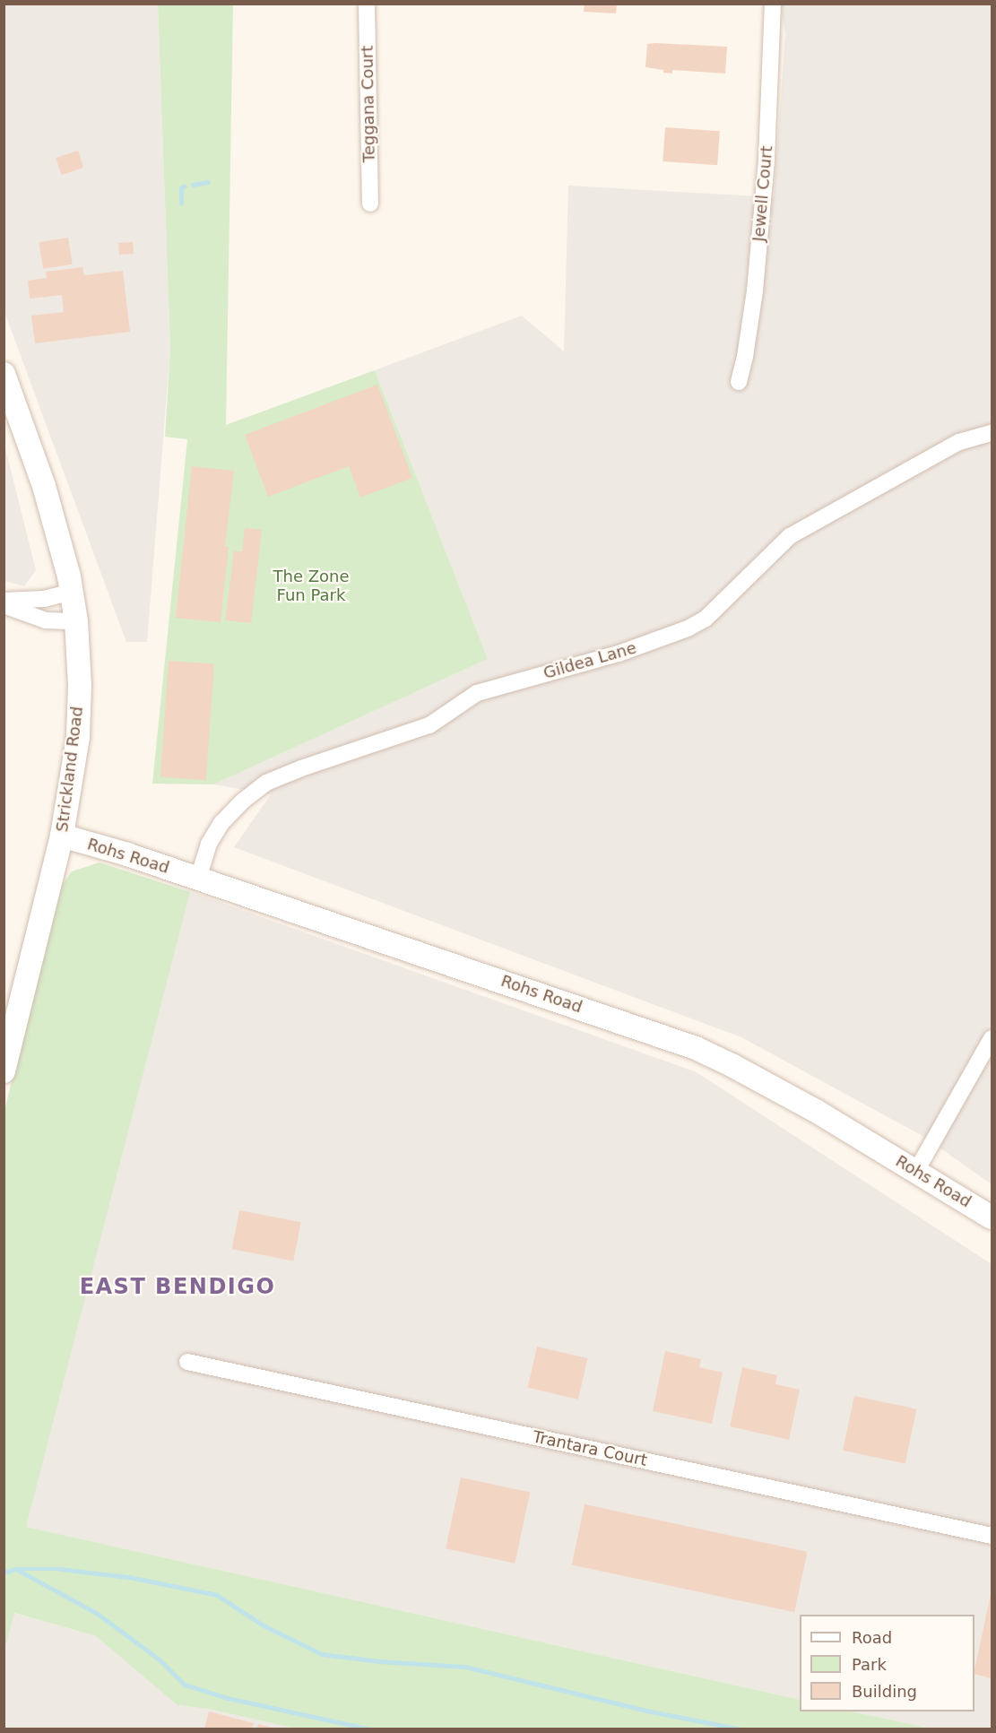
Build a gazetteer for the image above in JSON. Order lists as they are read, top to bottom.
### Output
{
  "streets": {
    "main road": ["Strickland Road", "Rohs Road"],
    "street": [
      "Teggana Court",
      "Jewell Court",
      "Gildea Lane",
      "Trantara Court"
    ]
  },
  "crossings": [
    ["Gildea Lane", "Rohs Road"],
    ["Strickland Road", "Rohs Road"]
  ],
  "districts": ["EAST BENDIGO"],
  "parks": ["The Zone Fun Park"],
  "legend": ["Road", "Park", "Building"]
}
